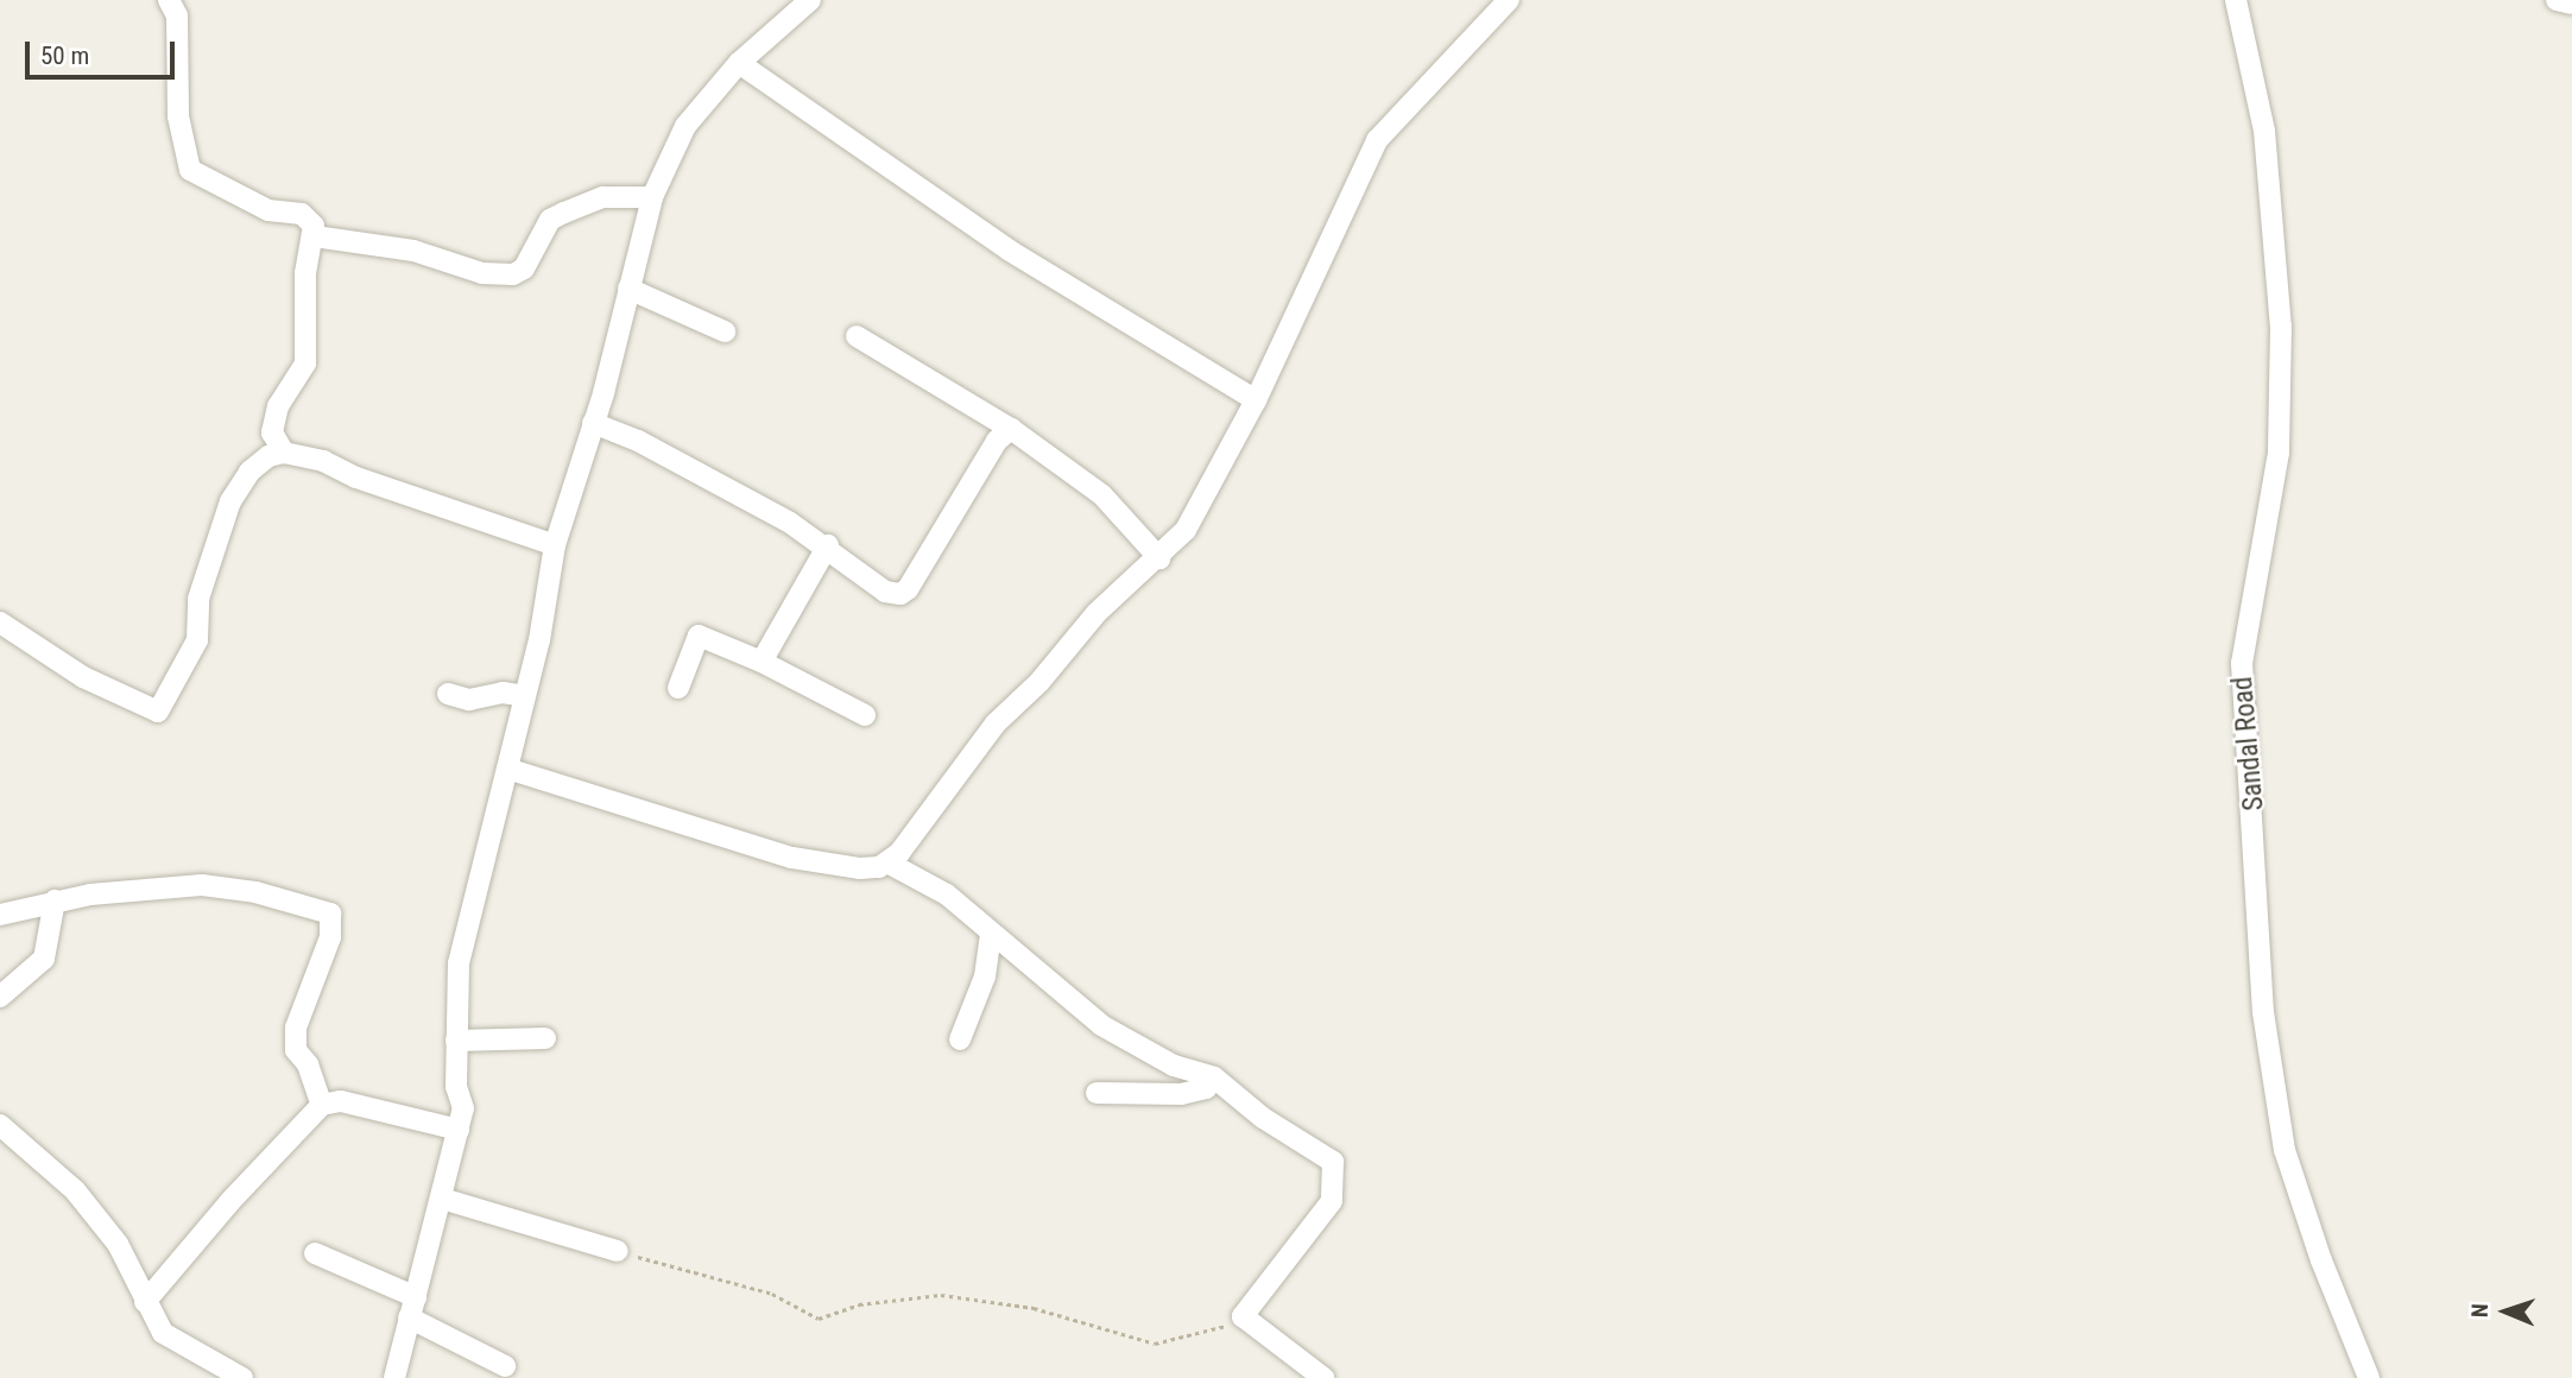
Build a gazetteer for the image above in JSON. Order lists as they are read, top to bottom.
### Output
{
  "streets": {
    "street": ["Sandal Road"]
  },
  "scale_bar": "50 m",
  "north": "left"
}
